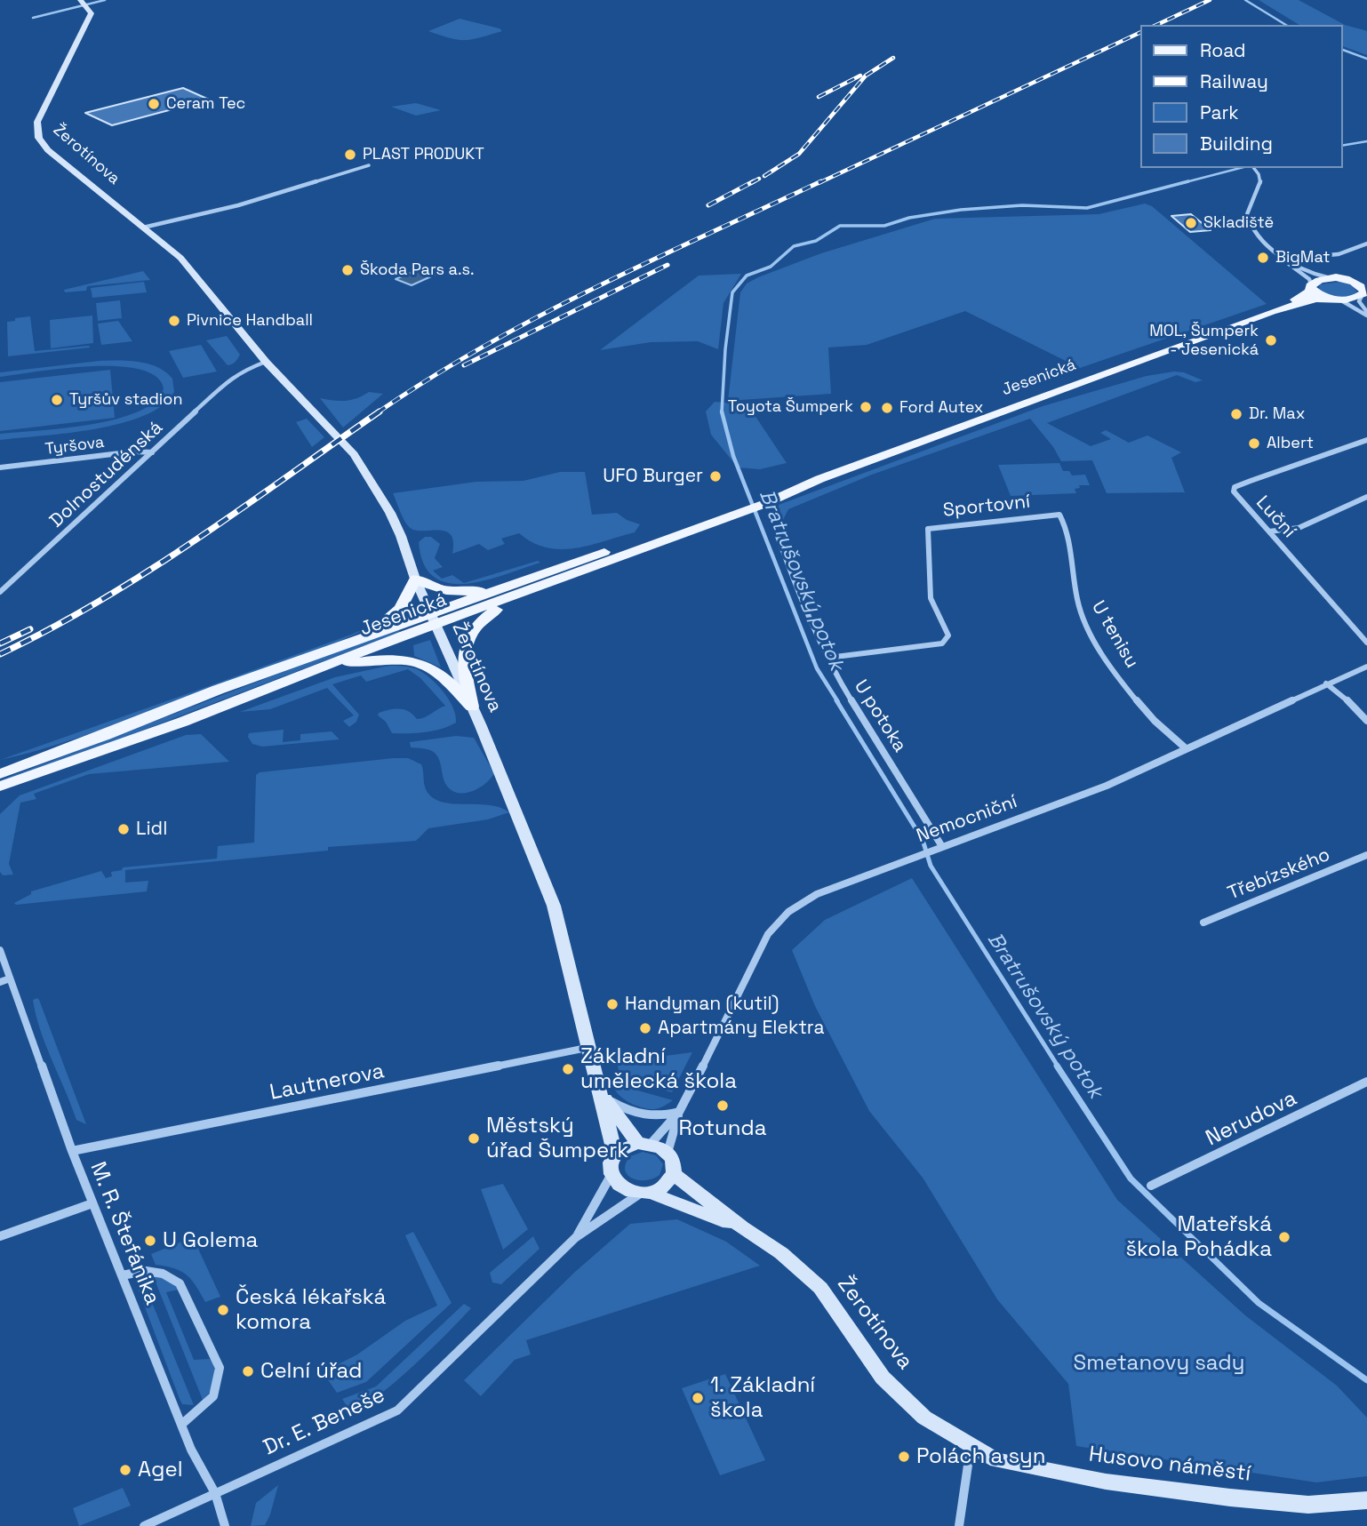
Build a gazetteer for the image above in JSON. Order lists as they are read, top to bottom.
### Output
{
  "streets": {
    "main road": ["Jesenická"],
    "street": [
      "Žerotínova",
      "Tyršova",
      "Dolnostudénská",
      "Sportovní",
      "Luční",
      "U tenisu",
      "U potoka",
      "Nemocniční",
      "Třebízského",
      "Lautnerova",
      "Nerudova",
      "M. R. Štefánika",
      "Dr. E. Beneše",
      "Husovo náměstí"
    ]
  },
  "crossings": [
    ["Žerotínova", "Jesenická"],
    ["Žerotínova", "Dolnostudénská"],
    ["Žerotínova", "Nemocniční"],
    ["Žerotínova", "Lautnerova"],
    ["Žerotínova", "Dr. E. Beneše"],
    ["Žerotínova", "Husovo náměstí"],
    ["Tyršova", "Dolnostudénská"],
    ["Sportovní", "U tenisu"],
    ["Sportovní", "U potoka"],
    ["U tenisu", "Nemocniční"],
    ["U potoka", "Nemocniční"],
    ["Nemocniční", "Dr. E. Beneše"],
    ["Lautnerova", "M. R. Štefánika"],
    ["M. R. Štefánika", "Dr. E. Beneše"]
  ],
  "water": ["Bratrušovský potok"],
  "parks": ["Smetanovy sady"],
  "places": [
    "Ceram Tec",
    "PLAST PRODUKT",
    "Skladiště",
    "BigMat",
    "Škoda Pars a.s.",
    "Pivnice Handball",
    "MOL, Šumperk - Jesenická",
    "Tyršův stadion",
    "Toyota Šumperk",
    "Ford Autex",
    "Dr. Max",
    "Albert",
    "UFO Burger",
    "Lidl",
    "Handyman (kutil)",
    "Apartmány Elektra",
    "Základní umělecká škola",
    "Rotunda",
    "Městský úřad Šumperk",
    "Mateřská škola Pohádka",
    "U Golema",
    "Česká lékařská komora",
    "Celní úřad",
    "1. Základní škola",
    "Polách a syn",
    "Agel"
  ],
  "legend": [
    "Road",
    "Railway",
    "Park",
    "Building"
  ]
}
